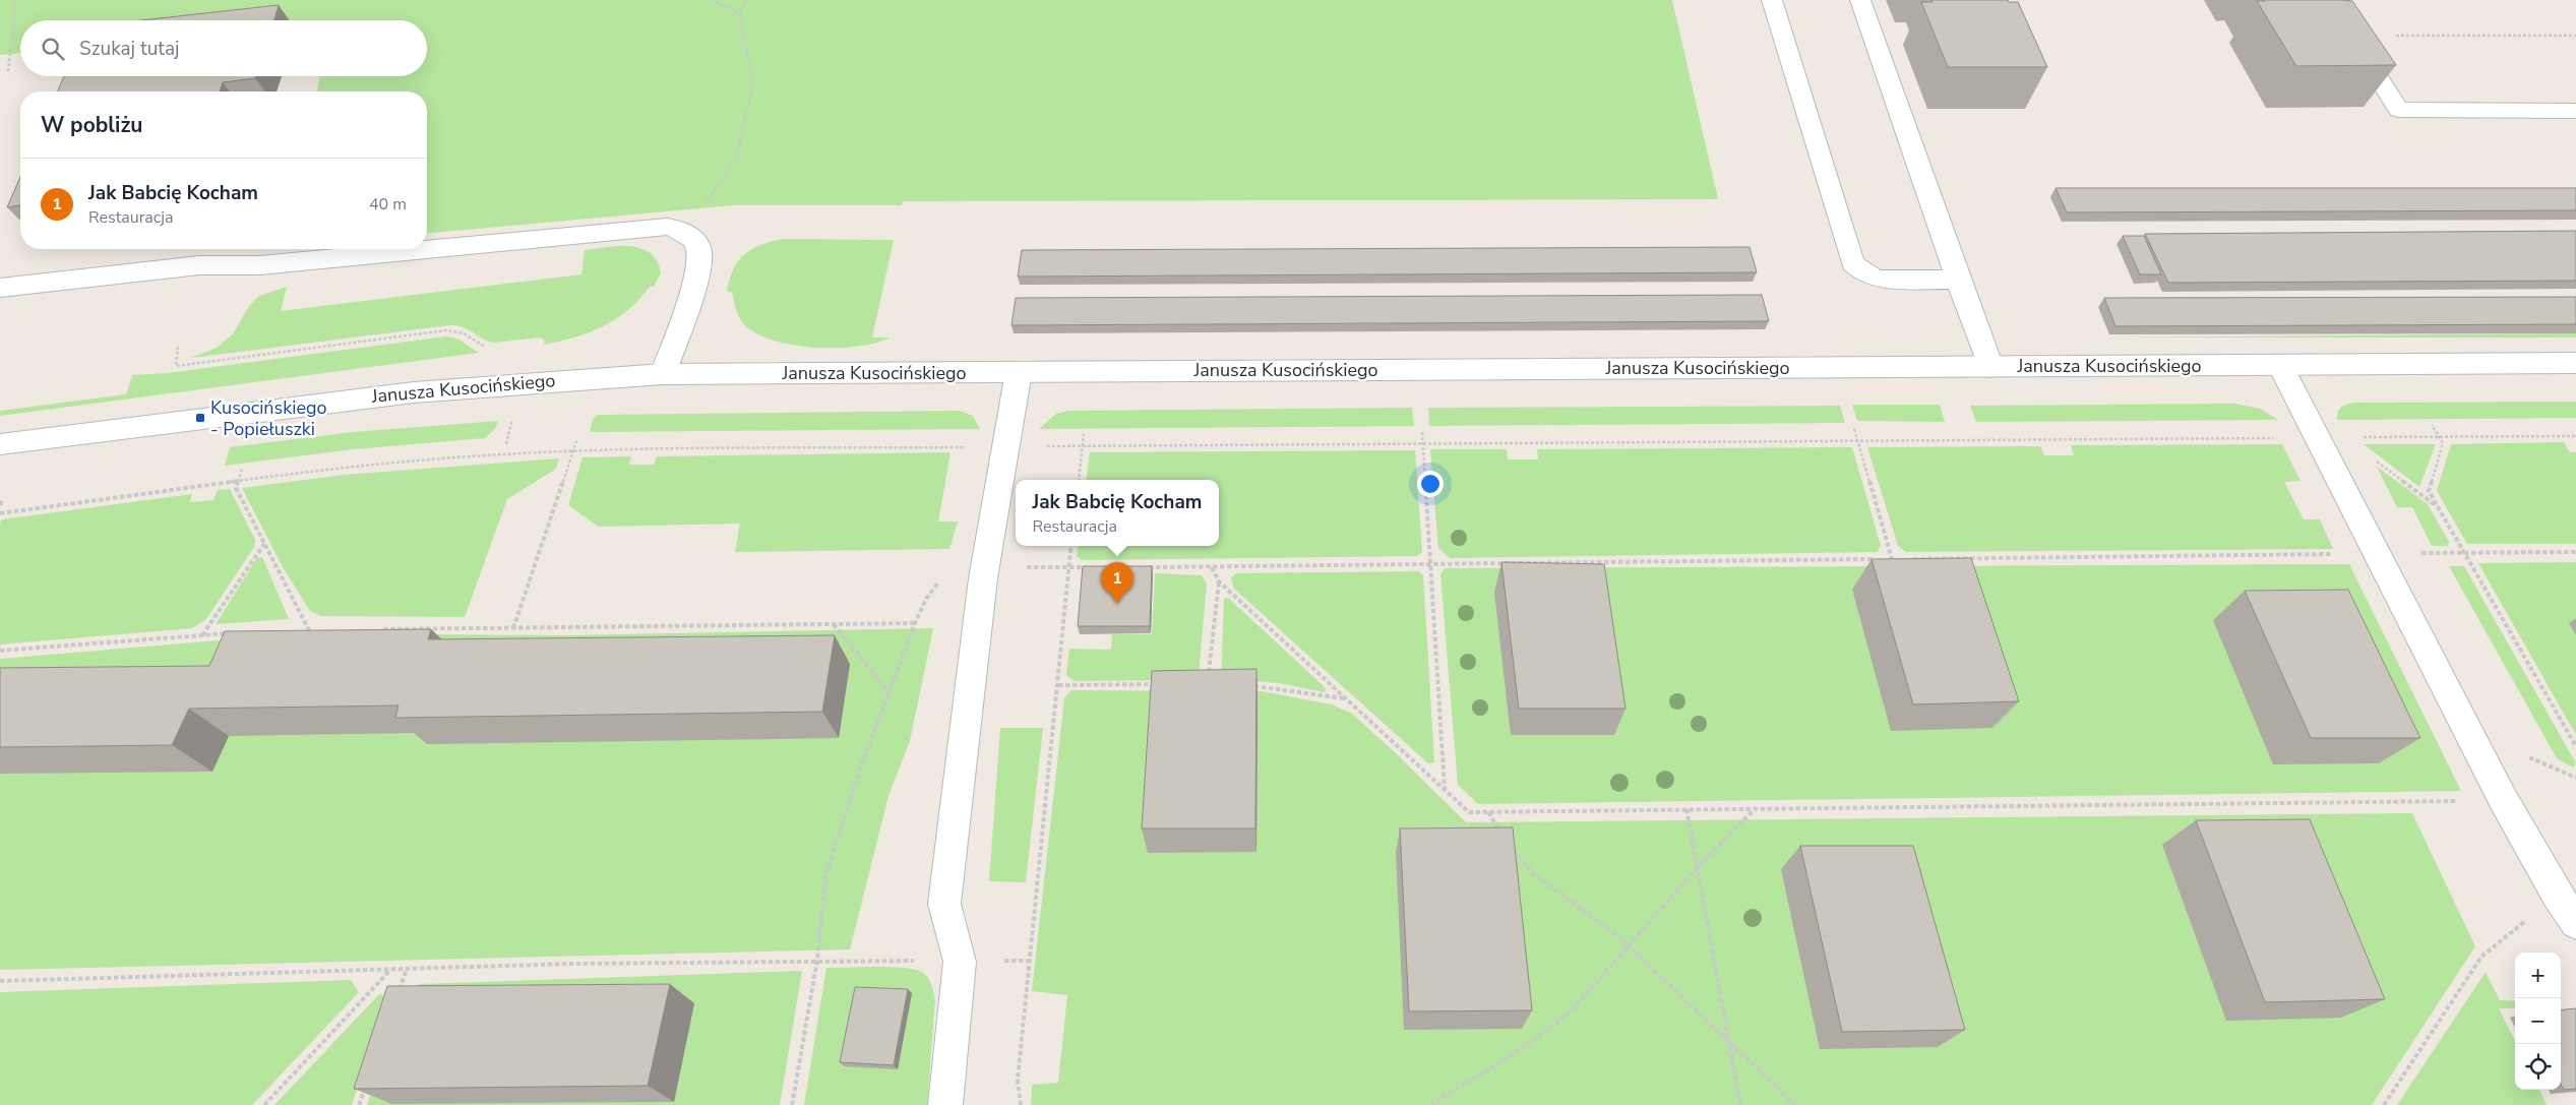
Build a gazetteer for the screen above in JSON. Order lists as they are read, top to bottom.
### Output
{
  "streets": {
    "street": ["Janusza Kusocińskiego"]
  },
  "places": {
    "transit": ["Kusocińskiego - Popiełuszki"]
  },
  "page": {
    "search": "Szukaj tutaj",
    "heading": "W pobliżu",
    "list": [
      {
        "mark": "1",
        "name": "Jak Babcię Kocham",
        "note": "Restauracja",
        "value": "40 m"
      }
    ],
    "popup": ["Jak Babcię Kocham", "Restauracja"],
    "pins": "1",
    "map_buttons": ["+", "−"]
  }
}
